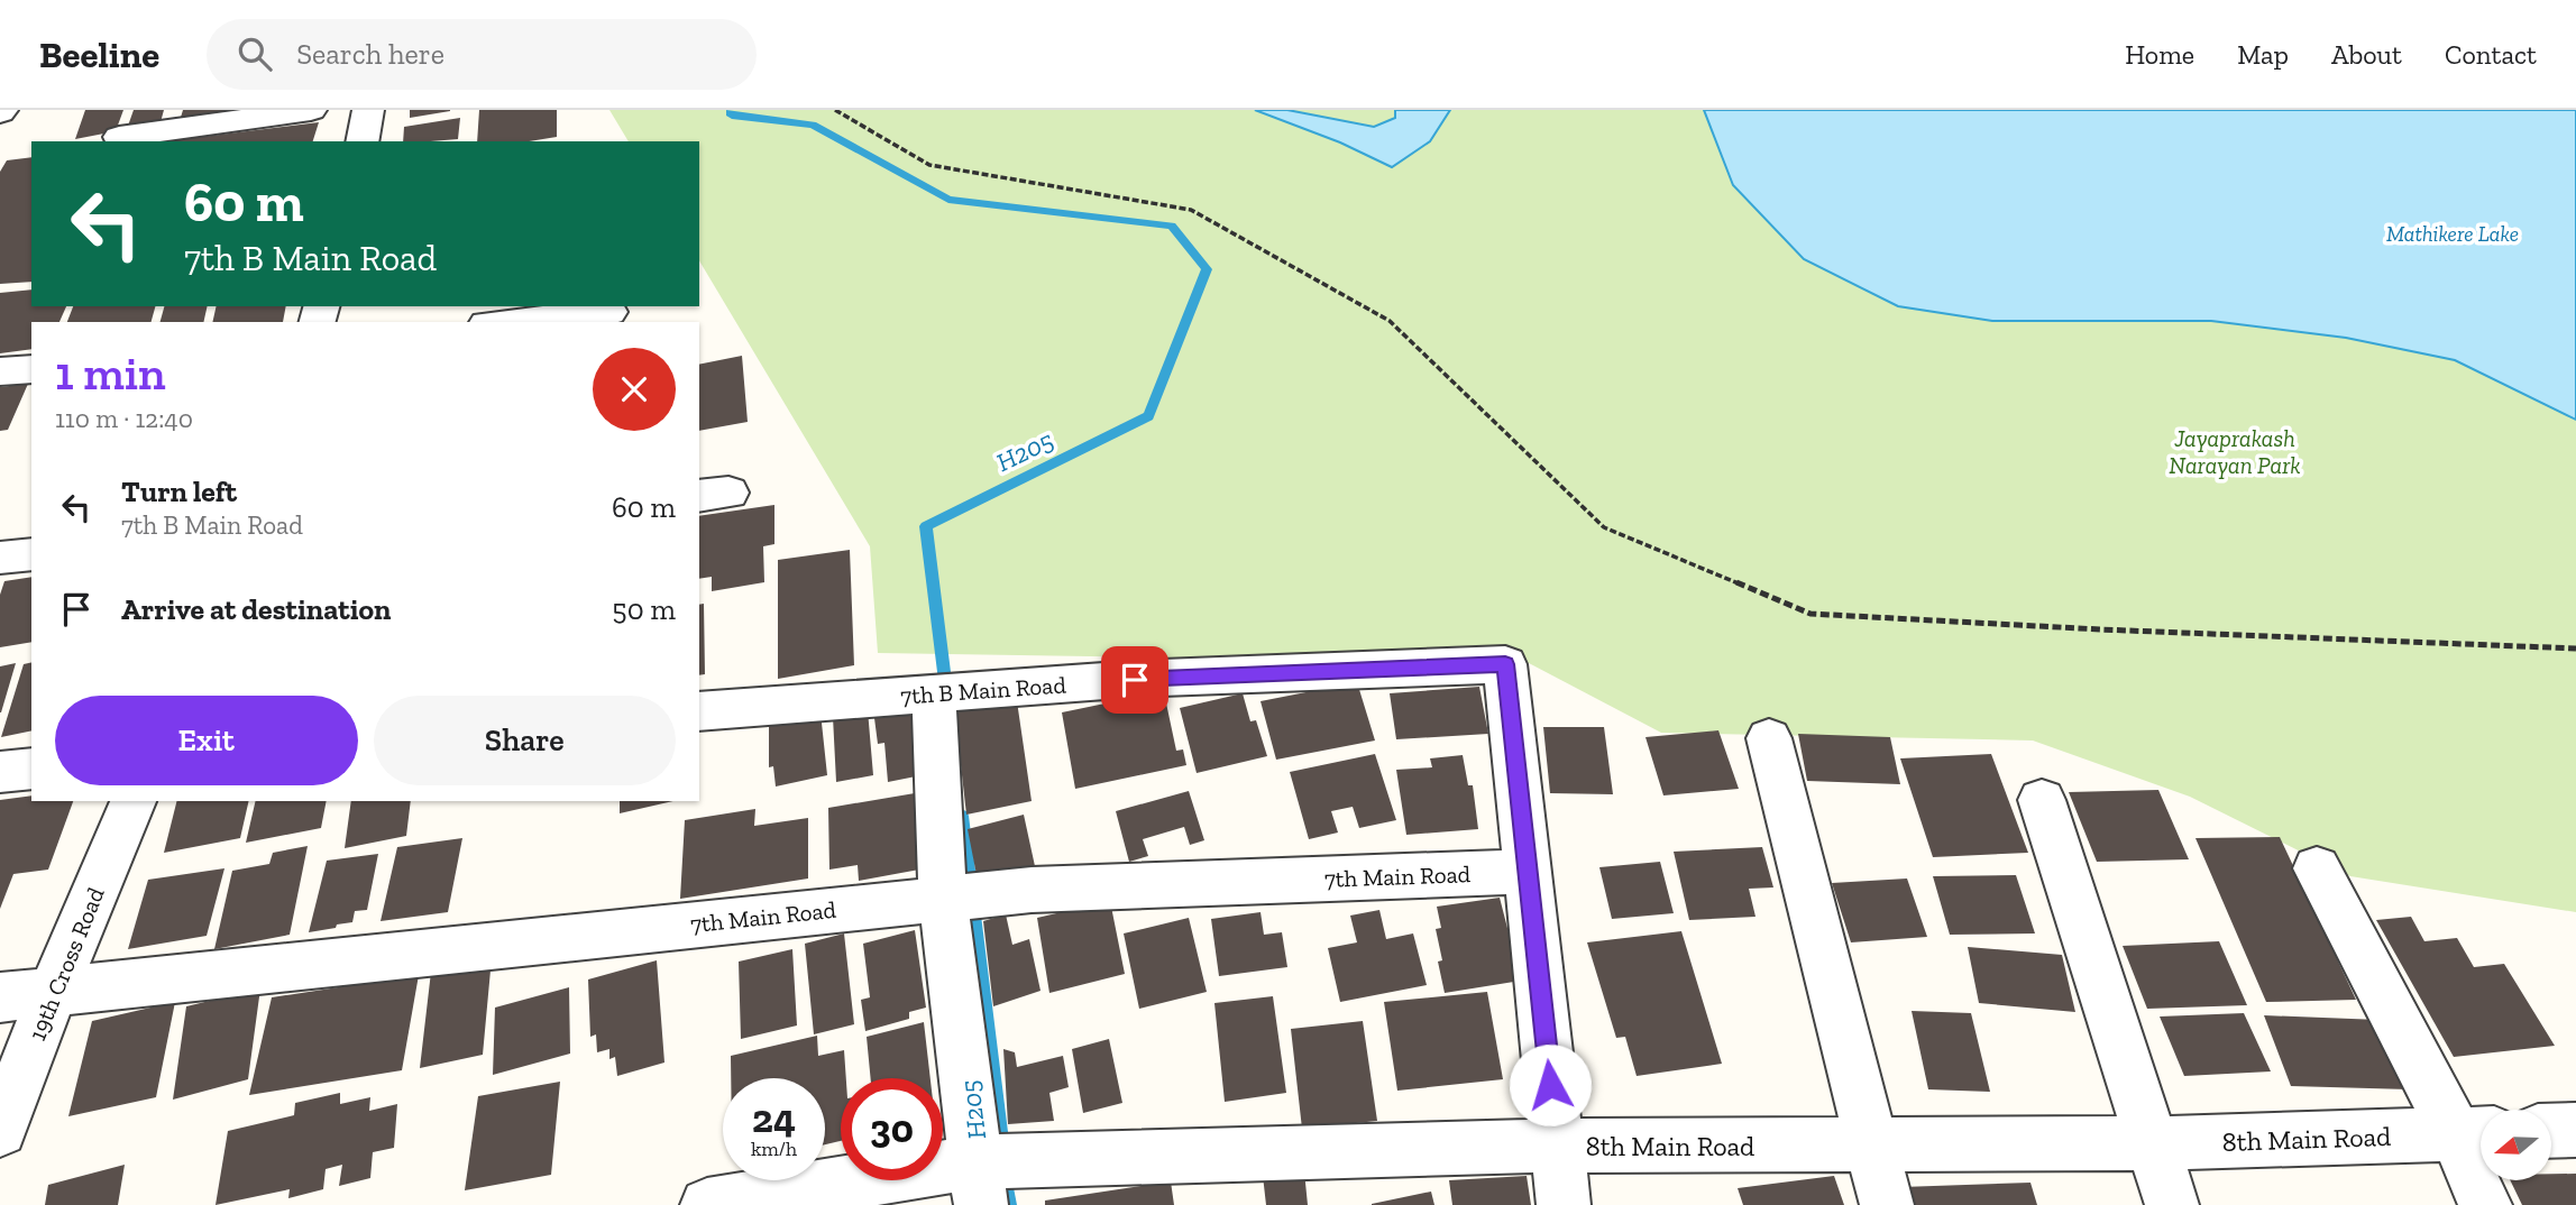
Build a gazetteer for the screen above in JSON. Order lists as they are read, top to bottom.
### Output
{
  "streets": {
    "street": [
      "7th B Main Road",
      "7th Main Road",
      "19th Cross Road",
      "8th Main Road"
    ]
  },
  "crossings": [
    ["7th B Main Road", "7th Main Road"],
    ["7th Main Road", "19th Cross Road"]
  ],
  "water": ["Mathikere Lake", "H205"],
  "parks": ["Jayaprakash Narayan Park"],
  "north": "left",
  "page": {
    "header": "Beeline",
    "search": "Search here",
    "nav": [
      "Home",
      "Map",
      "About",
      "Contact"
    ],
    "turn": ["60 m", "7th B Main Road"],
    "heading": ["1 min", "110 m · 12:40"],
    "list": [
      {
        "name": "Turn left",
        "note": "7th B Main Road",
        "value": "60 m"
      },
      {
        "name": "Arrive at destination",
        "value": "50 m"
      }
    ],
    "buttons": ["Exit", "Share"],
    "speed": "24 km/h",
    "limit": "30"
  }
}
